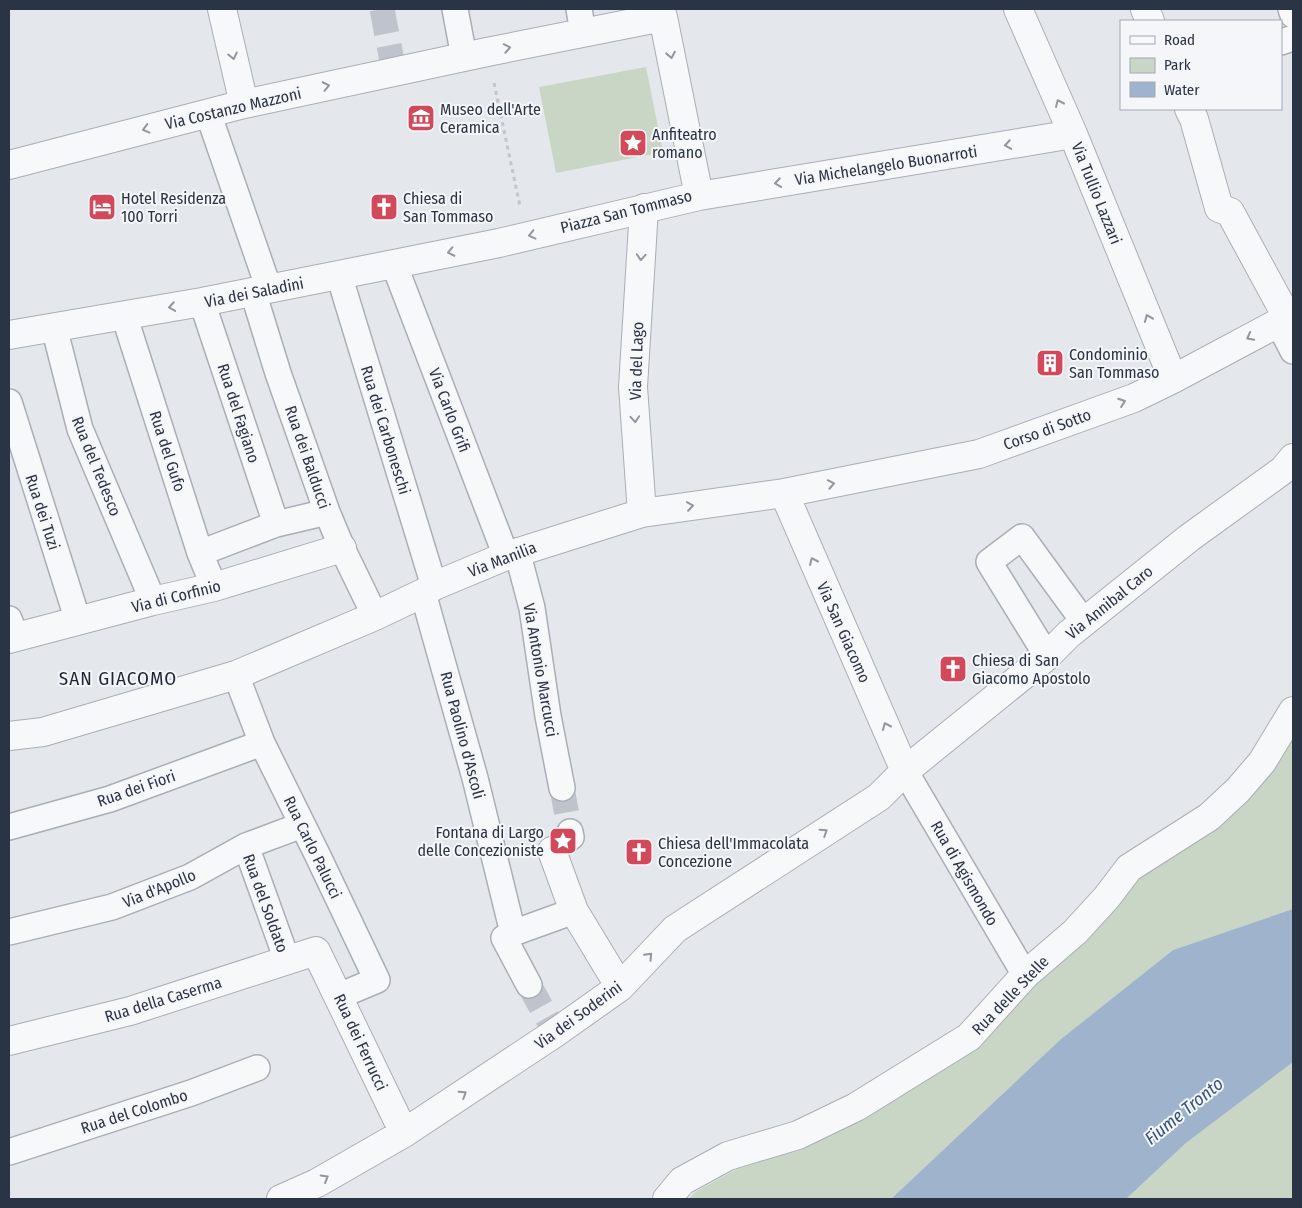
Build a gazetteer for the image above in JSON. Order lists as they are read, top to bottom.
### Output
{
  "streets": {
    "street": [
      "Via Costanzo Mazzoni",
      "Via Michelangelo Buonarroti",
      "Via Tullio Lazzari",
      "Piazza San Tommaso",
      "Via dei Saladini",
      "Via del Lago",
      "Via Carlo Grifi",
      "Rua del Fagiano",
      "Corso di Sotto",
      "Rua dei Carboneschi",
      "Rua del Gufo",
      "Rua dei Balducci",
      "Rua del Tedesco",
      "Rua dei Tuzi",
      "Via Manilia",
      "Via di Corfinio",
      "Via Annibal Caro",
      "Via San Giacomo",
      "Via Antonio Marcucci",
      "Rua Paolino d'Ascoli",
      "Rua dei Fiori",
      "Rua Carlo Palucci",
      "Rua di Agismondo",
      "Via d'Apollo",
      "Rua del Soldato",
      "Rua delle Stelle",
      "Rua della Caserma",
      "Via dei Soderini",
      "Rua dei Ferrucci",
      "Rua del Colombo"
    ]
  },
  "crossings": [
    ["Via Costanzo Mazzoni", "Piazza San Tommaso"],
    ["Via Costanzo Mazzoni", "Rua dei Balducci"],
    ["Via Michelangelo Buonarroti", "Via Tullio Lazzari"],
    ["Via Michelangelo Buonarroti", "Piazza San Tommaso"],
    ["Via Tullio Lazzari", "Corso di Sotto"],
    ["Piazza San Tommaso", "Via dei Saladini"],
    ["Piazza San Tommaso", "Via del Lago"],
    ["Via dei Saladini", "Via Carlo Grifi"],
    ["Via dei Saladini", "Rua del Fagiano"],
    ["Via dei Saladini", "Rua dei Carboneschi"],
    ["Via dei Saladini", "Rua del Gufo"],
    ["Via dei Saladini", "Rua dei Balducci"],
    ["Via dei Saladini", "Rua del Tedesco"],
    ["Via del Lago", "Via Manilia"],
    ["Via Carlo Grifi", "Via Manilia"],
    ["Via Carlo Grifi", "Via Antonio Marcucci"],
    ["Corso di Sotto", "Via Manilia"],
    ["Corso di Sotto", "Via San Giacomo"],
    ["Rua dei Carboneschi", "Via Manilia"],
    ["Rua dei Carboneschi", "Rua Paolino d'Ascoli"],
    ["Rua del Gufo", "Via di Corfinio"],
    ["Rua dei Balducci", "Via Manilia"],
    ["Rua dei Balducci", "Via di Corfinio"],
    ["Rua del Tedesco", "Via di Corfinio"],
    ["Rua dei Tuzi", "Via di Corfinio"],
    ["Via Manilia", "Via San Giacomo"],
    ["Via Manilia", "Via Antonio Marcucci"],
    ["Via Manilia", "Rua Paolino d'Ascoli"],
    ["Via Manilia", "Rua Carlo Palucci"],
    ["Via Annibal Caro", "Via San Giacomo"],
    ["Via Annibal Caro", "Rua di Agismondo"],
    ["Via Annibal Caro", "Via dei Soderini"],
    ["Via San Giacomo", "Rua di Agismondo"],
    ["Via San Giacomo", "Via dei Soderini"],
    ["Rua dei Fiori", "Rua Carlo Palucci"],
    ["Rua Carlo Palucci", "Via d'Apollo"],
    ["Rua Carlo Palucci", "Rua dei Ferrucci"],
    ["Rua di Agismondo", "Rua delle Stelle"],
    ["Rua di Agismondo", "Via dei Soderini"],
    ["Via d'Apollo", "Rua del Soldato"],
    ["Rua del Soldato", "Rua della Caserma"],
    ["Rua della Caserma", "Rua dei Ferrucci"],
    ["Via dei Soderini", "Rua dei Ferrucci"]
  ],
  "one_way": [
    "Via Michelangelo Buonarroti",
    "Via dei Saladini",
    "Via del Lago",
    "Via San Giacomo",
    "Via dei Soderini"
  ],
  "districts": ["SAN GIACOMO"],
  "water": ["Fiume Tronto"],
  "places": {
    "museum": ["Museo dell'Arte Ceramica"],
    "place": ["Anfiteatro romano", "Fontana di Largo delle Concezioniste"],
    "hotel": ["Hotel Residenza 100 Torri"],
    "church": ["Chiesa di San Tommaso", "Chiesa di San Giacomo Apostolo", "Chiesa dell'Immacolata Concezione"],
    "building": ["Condominio San Tommaso"]
  },
  "legend": ["Road", "Park", "Water"]
}
